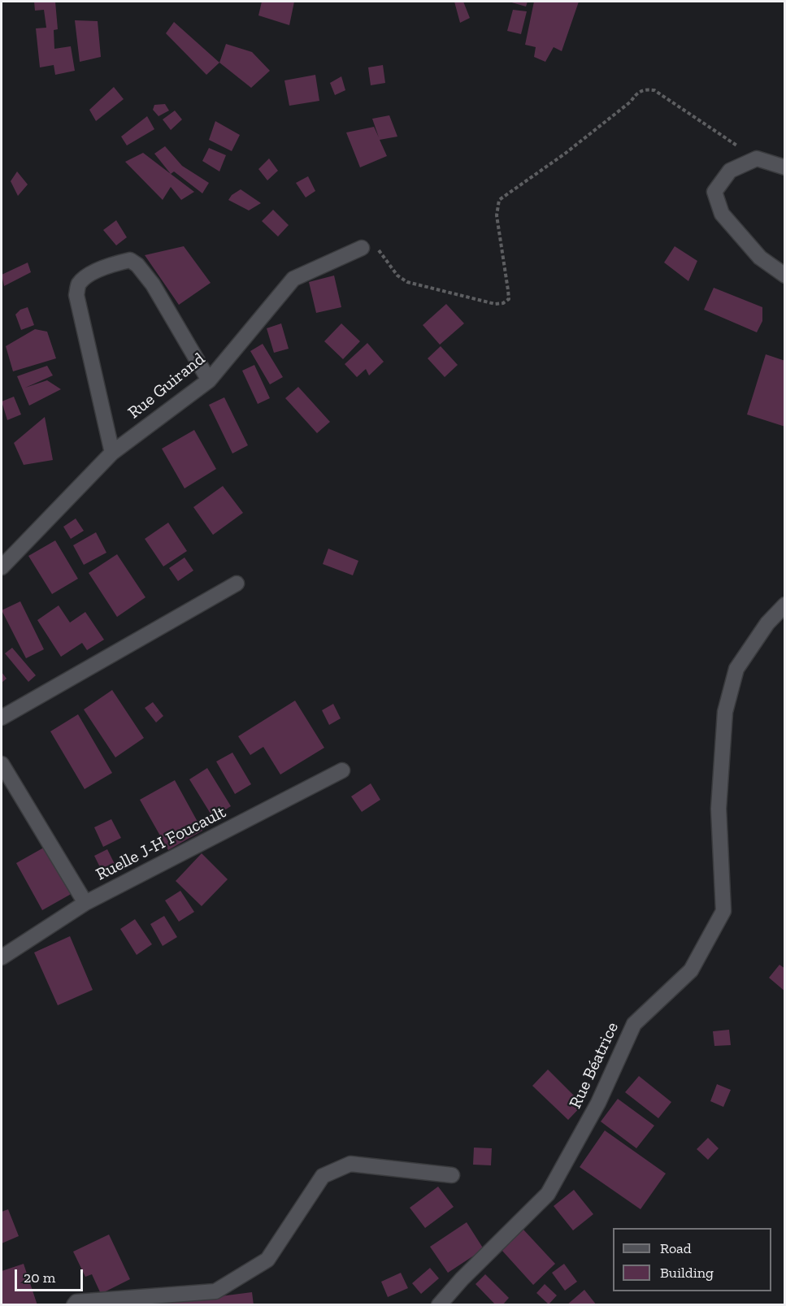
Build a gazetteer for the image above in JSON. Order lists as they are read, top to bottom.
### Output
{
  "streets": {
    "street": ["Rue Guirand", "Ruelle J-H Foucault", "Rue Béatrice"]
  },
  "legend": ["Road", "Building"],
  "scale_bar": "20 m"
}
